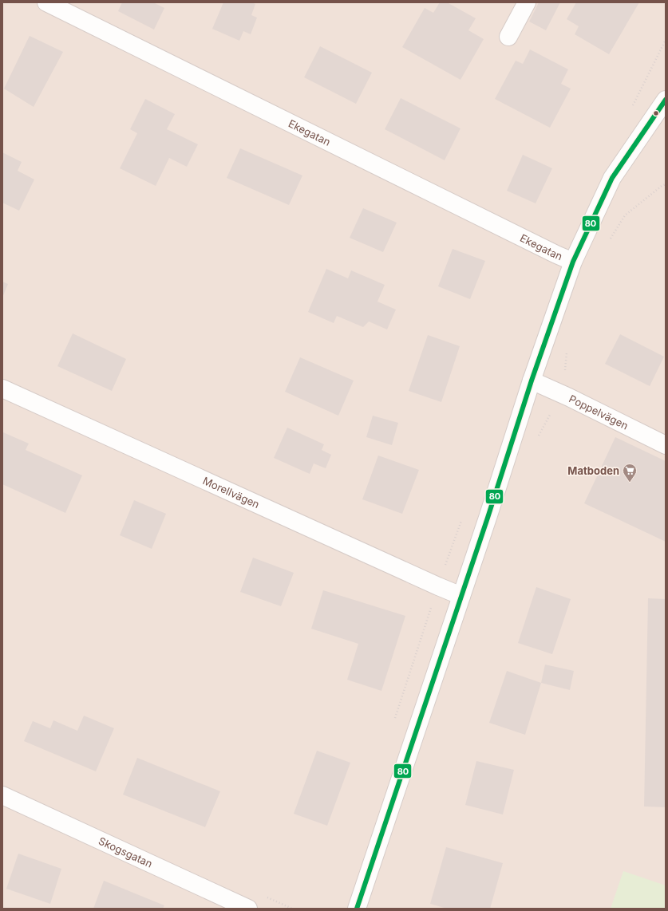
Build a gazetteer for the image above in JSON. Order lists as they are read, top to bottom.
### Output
{
  "streets": {
    "street": [
      "Ekegatan",
      "Poppelvägen",
      "Morellvägen",
      "Skogsgatan"
    ]
  },
  "places": {
    "supermarket": ["Matboden"]
  },
  "lines": ["transit line 80"]
}
